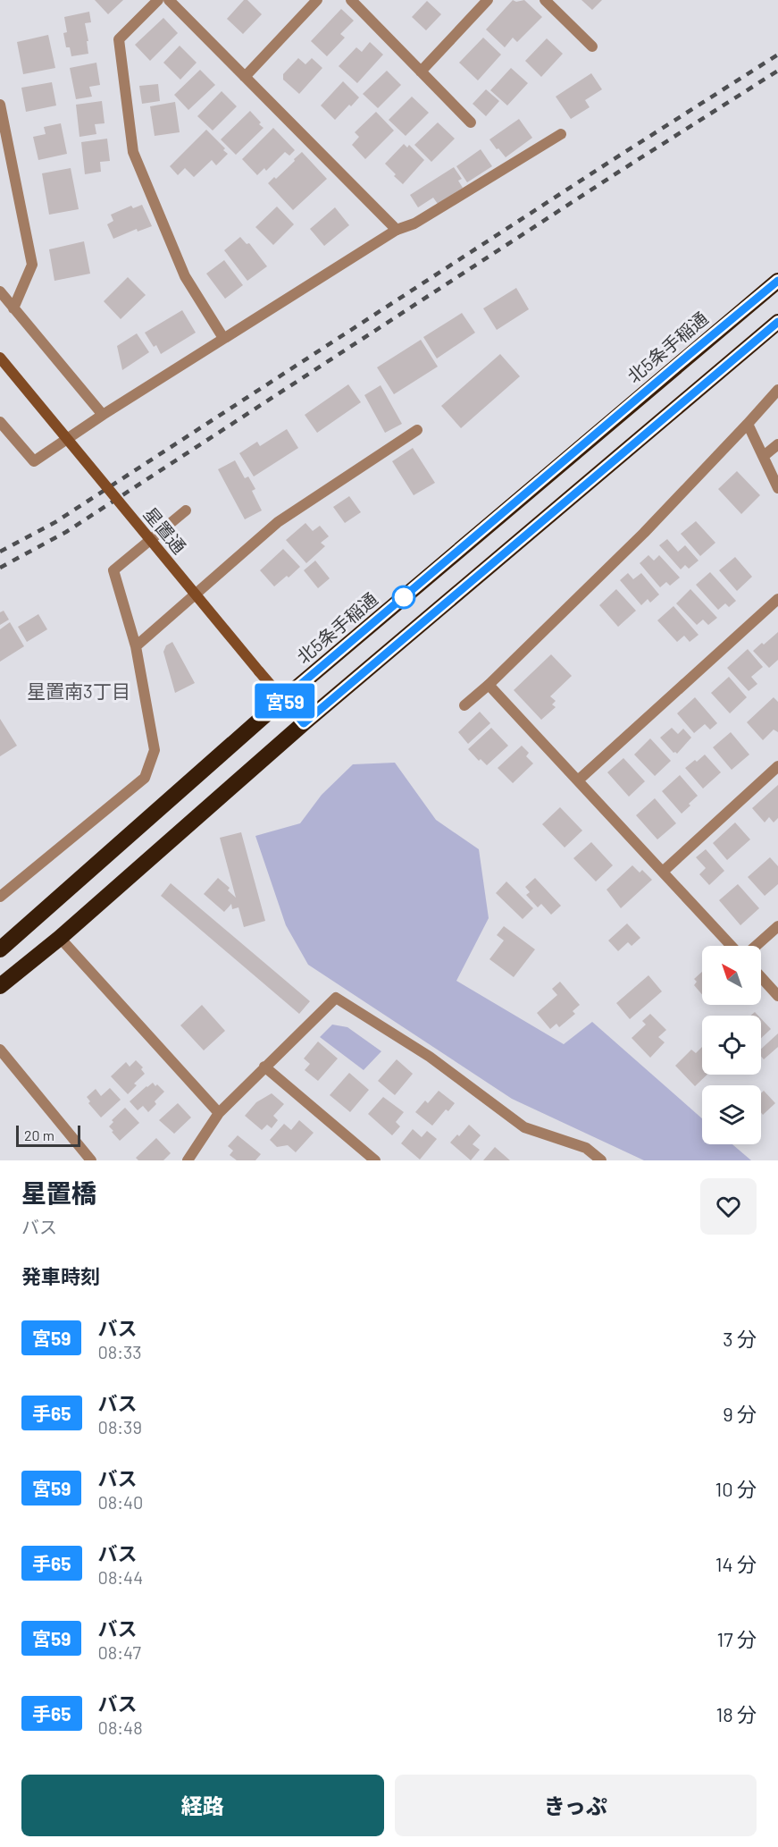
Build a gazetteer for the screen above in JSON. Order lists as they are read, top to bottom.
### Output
{
  "streets": {
    "highway": ["北5条手稲通"],
    "street": ["星置通"]
  },
  "crossings": [
    ["北5条手稲通", "星置通"]
  ],
  "districts": ["星置南3丁目"],
  "lines": ["bus line 宮59"],
  "scale_bar": "20 m",
  "north": "top left",
  "page": {
    "on_map": "宮59",
    "scale": "20 m",
    "heading": [
      ["星置橋", "バス"],
      "発車時刻"
    ],
    "list": [
      {
        "mark": "宮59",
        "name": "バス",
        "note": "08:33",
        "value": "3 分"
      },
      {
        "mark": "手65",
        "name": "バス",
        "note": "08:39",
        "value": "9 分"
      },
      {
        "mark": "宮59",
        "name": "バス",
        "note": "08:40",
        "value": "10 分"
      },
      {
        "mark": "手65",
        "name": "バス",
        "note": "08:44",
        "value": "14 分"
      },
      {
        "mark": "宮59",
        "name": "バス",
        "note": "08:47",
        "value": "17 分"
      },
      {
        "mark": "手65",
        "name": "バス",
        "note": "08:48",
        "value": "18 分"
      }
    ],
    "buttons": ["経路", "きっぷ"]
  }
}
